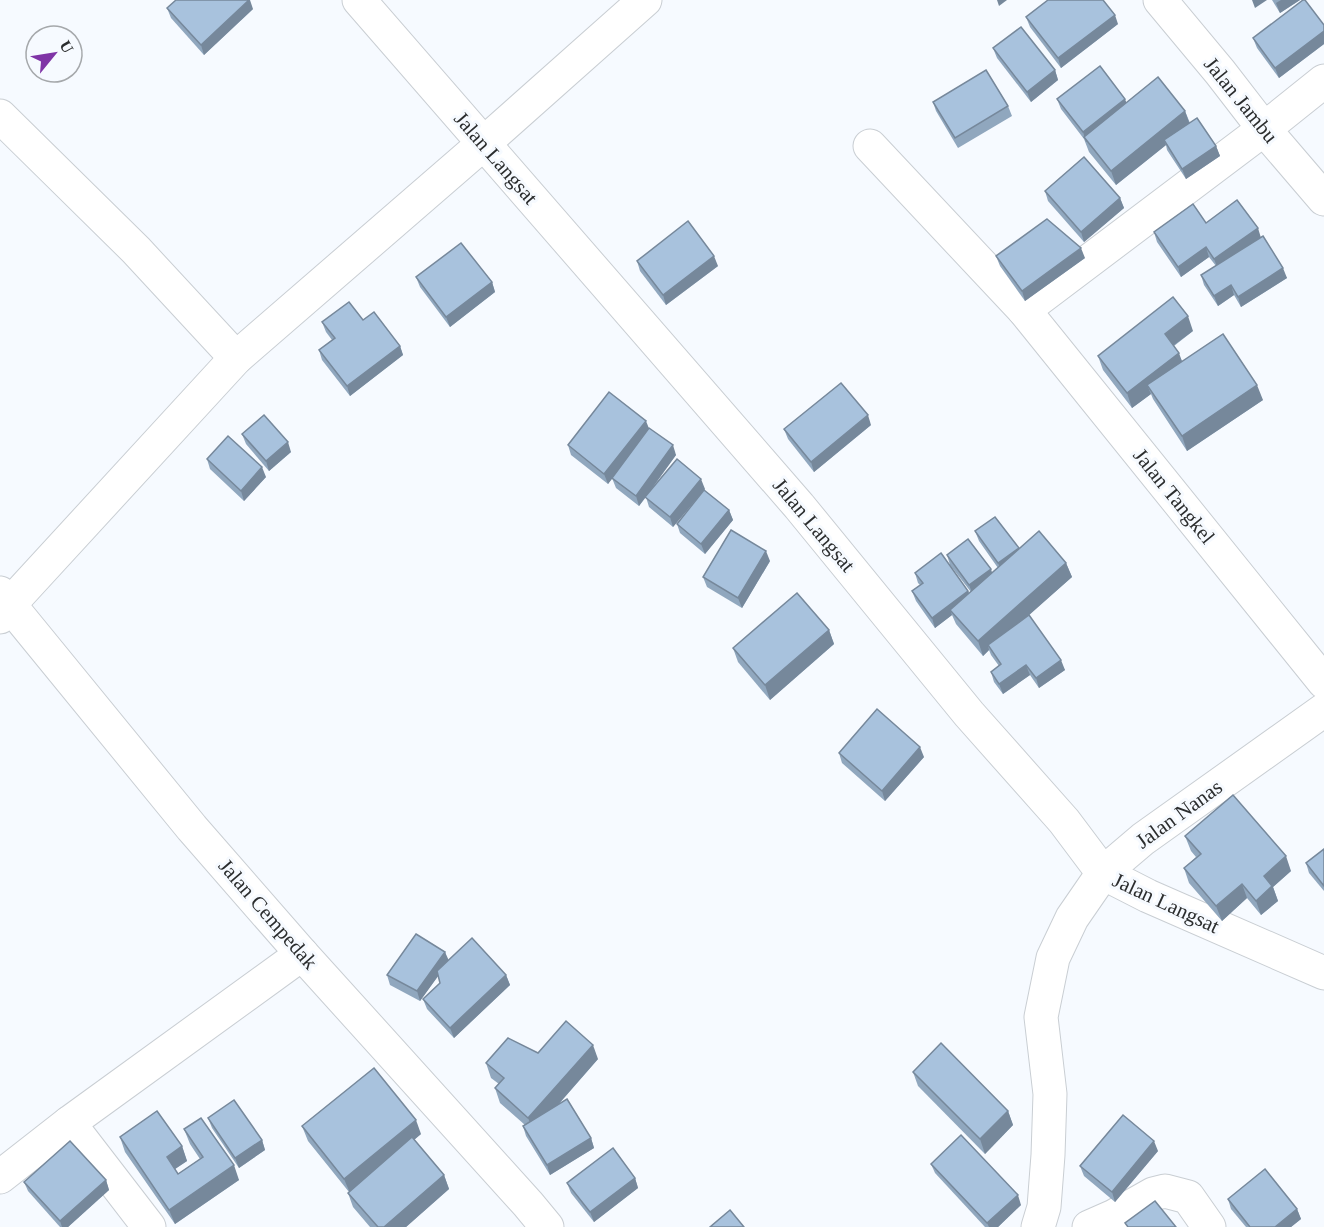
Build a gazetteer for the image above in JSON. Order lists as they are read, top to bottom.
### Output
{
  "streets": {
    "street": [
      "Jalan Jambu",
      "Jalan Langsat",
      "Jalan Tangkel",
      "Jalan Nanas",
      "Jalan Cempedak"
    ]
  },
  "crossings": [
    ["Jalan Langsat", "Jalan Nanas"]
  ],
  "north": "top right"
}
